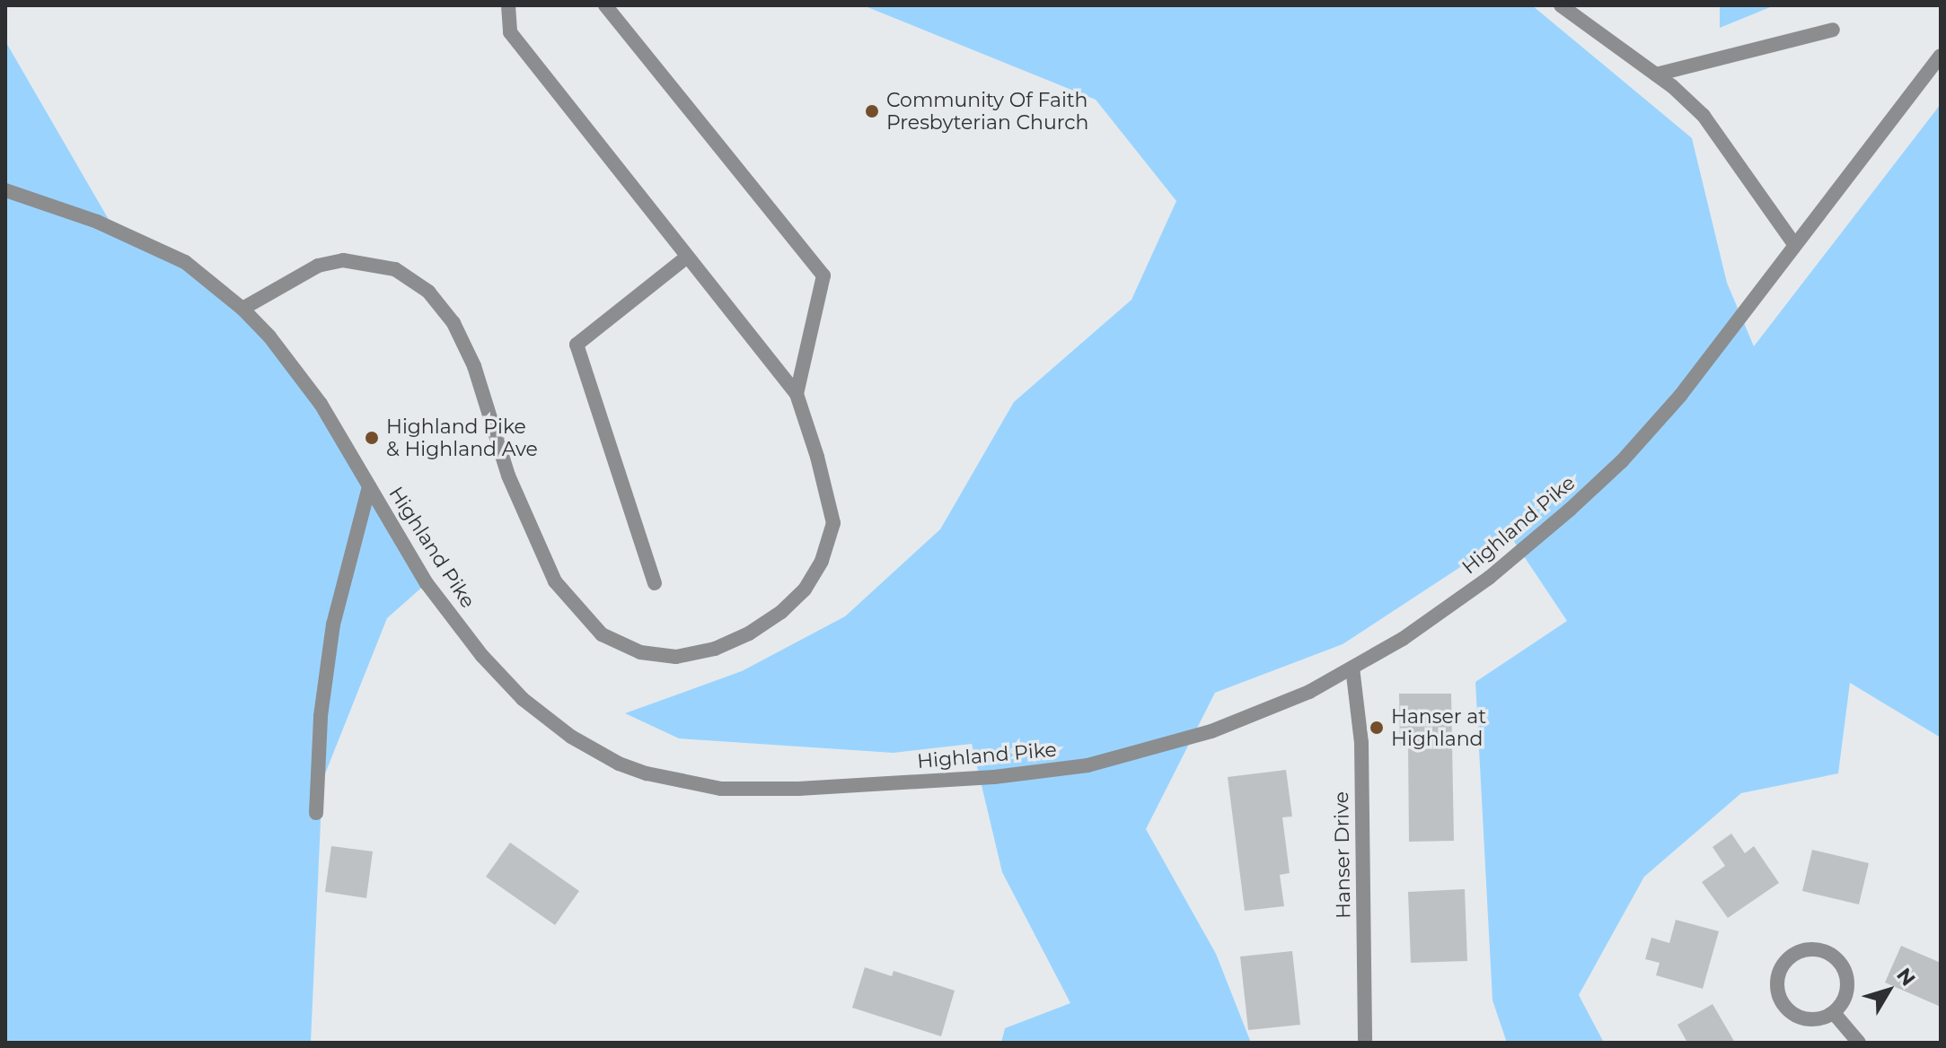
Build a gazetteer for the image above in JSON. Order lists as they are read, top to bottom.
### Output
{
  "streets": {
    "street": ["Highland Pike", "Hanser Drive"]
  },
  "crossings": [
    ["Highland Pike", "Hanser Drive"]
  ],
  "places": ["Community Of Faith Presbyterian Church", "Highland Pike & Highland Ave", "Hanser at Highland"],
  "north": "top right"
}
